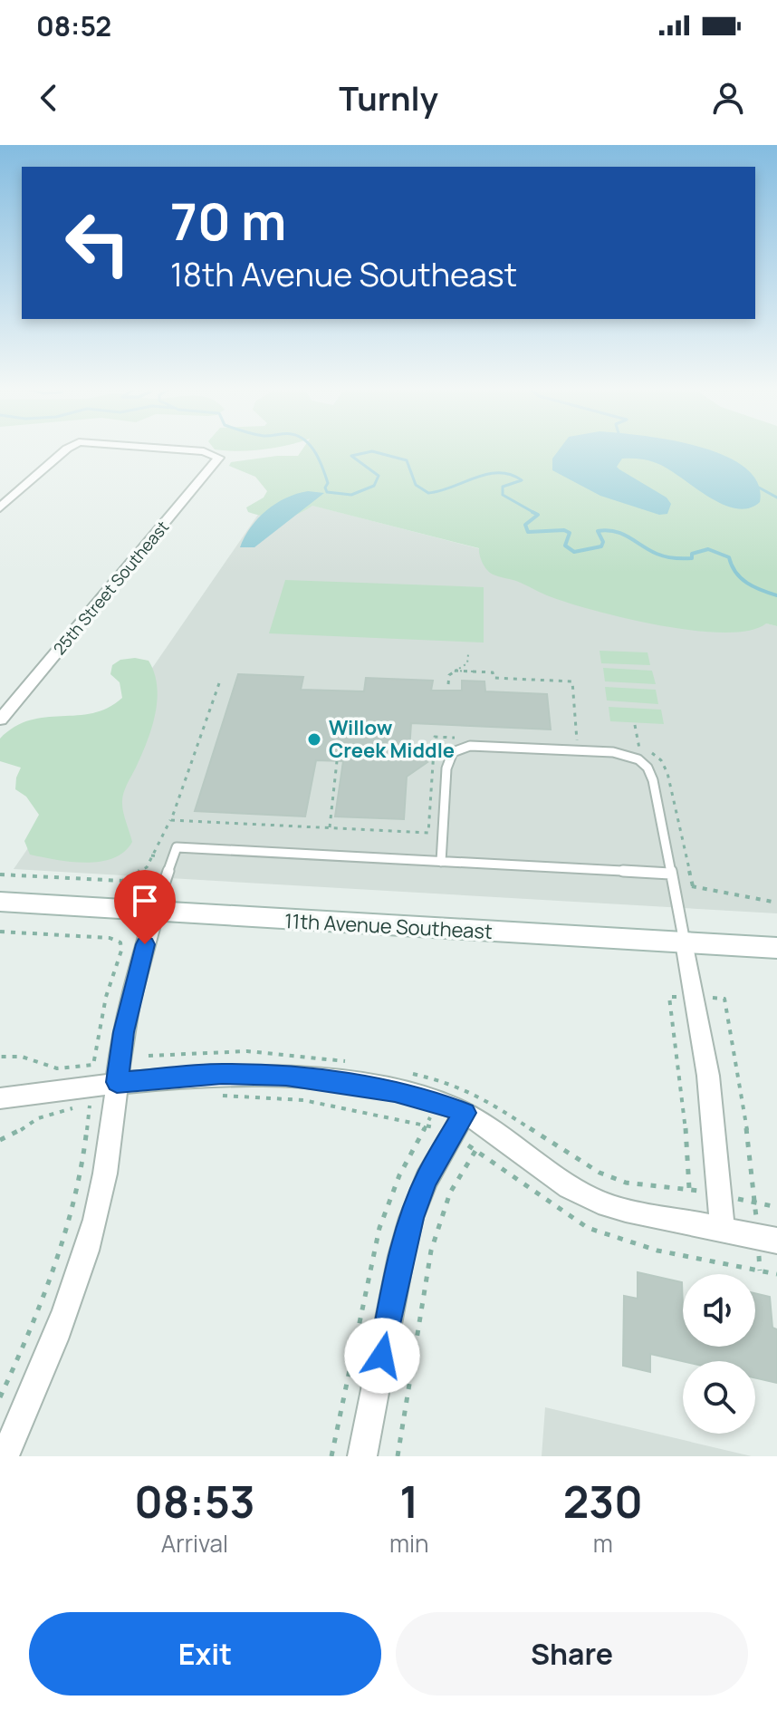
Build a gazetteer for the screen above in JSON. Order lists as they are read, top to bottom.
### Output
{
  "streets": {
    "main road": ["11th Avenue Southeast"],
    "street": ["25th Street Southeast"]
  },
  "places": ["Willow Creek Middle"],
  "page": {
    "status": "08:52",
    "header": "Turnly",
    "turn": ["70 m", "18th Avenue Southeast"],
    "eta": [
      "08:53",
      "Arrival",
      "1",
      "min",
      "230",
      "m"
    ],
    "buttons": ["Exit", "Share"]
  }
}
